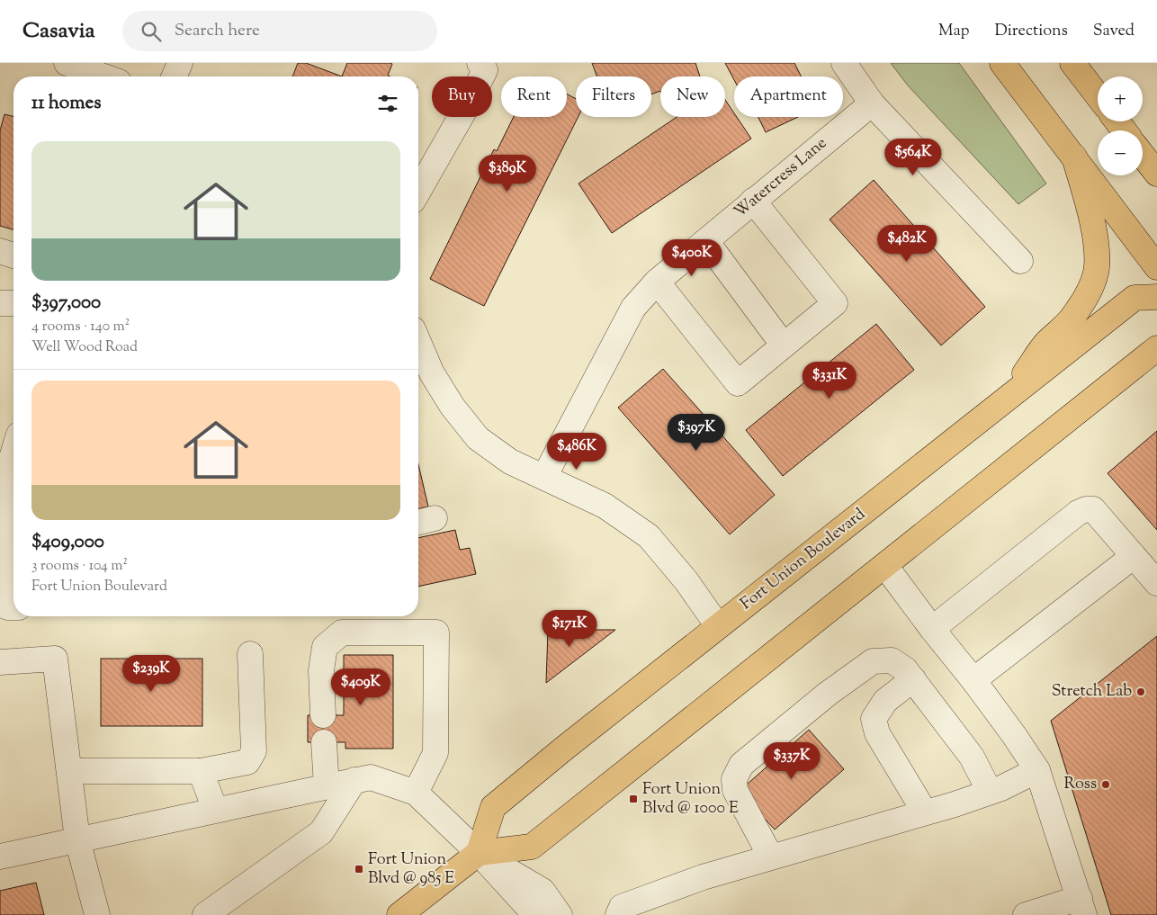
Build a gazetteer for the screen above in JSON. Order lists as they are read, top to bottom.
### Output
{
  "streets": {
    "main road": ["Fort Union Boulevard"],
    "street": ["Watercress Lane"]
  },
  "places": {
    "other": ["Stretch Lab", "Ross"],
    "transit": ["Fort Union Blvd @ 1000 E", "Fort Union Blvd @ 985 E"]
  },
  "page": {
    "header": "Casavia",
    "search": "Search here",
    "nav": ["Map", "Directions", "Saved"],
    "map_buttons": ["+", "−"],
    "chip": [
      "Buy",
      "Rent",
      "Filters",
      "New",
      "Apartment"
    ],
    "heading": "11 homes",
    "list": [
      {
        "name": "$397,000",
        "note": "4 rooms · 140 m² · Well Wood Road"
      },
      {
        "name": "$409,000",
        "note": "3 rooms · 104 m² · Fort Union Boulevard"
      }
    ],
    "price": [
      "$564K",
      "$389K",
      "$482K",
      "$400K",
      "$331K",
      "$397K",
      "$486K",
      "$171K",
      "$239K",
      "$409K",
      "$337K"
    ]
  }
}
